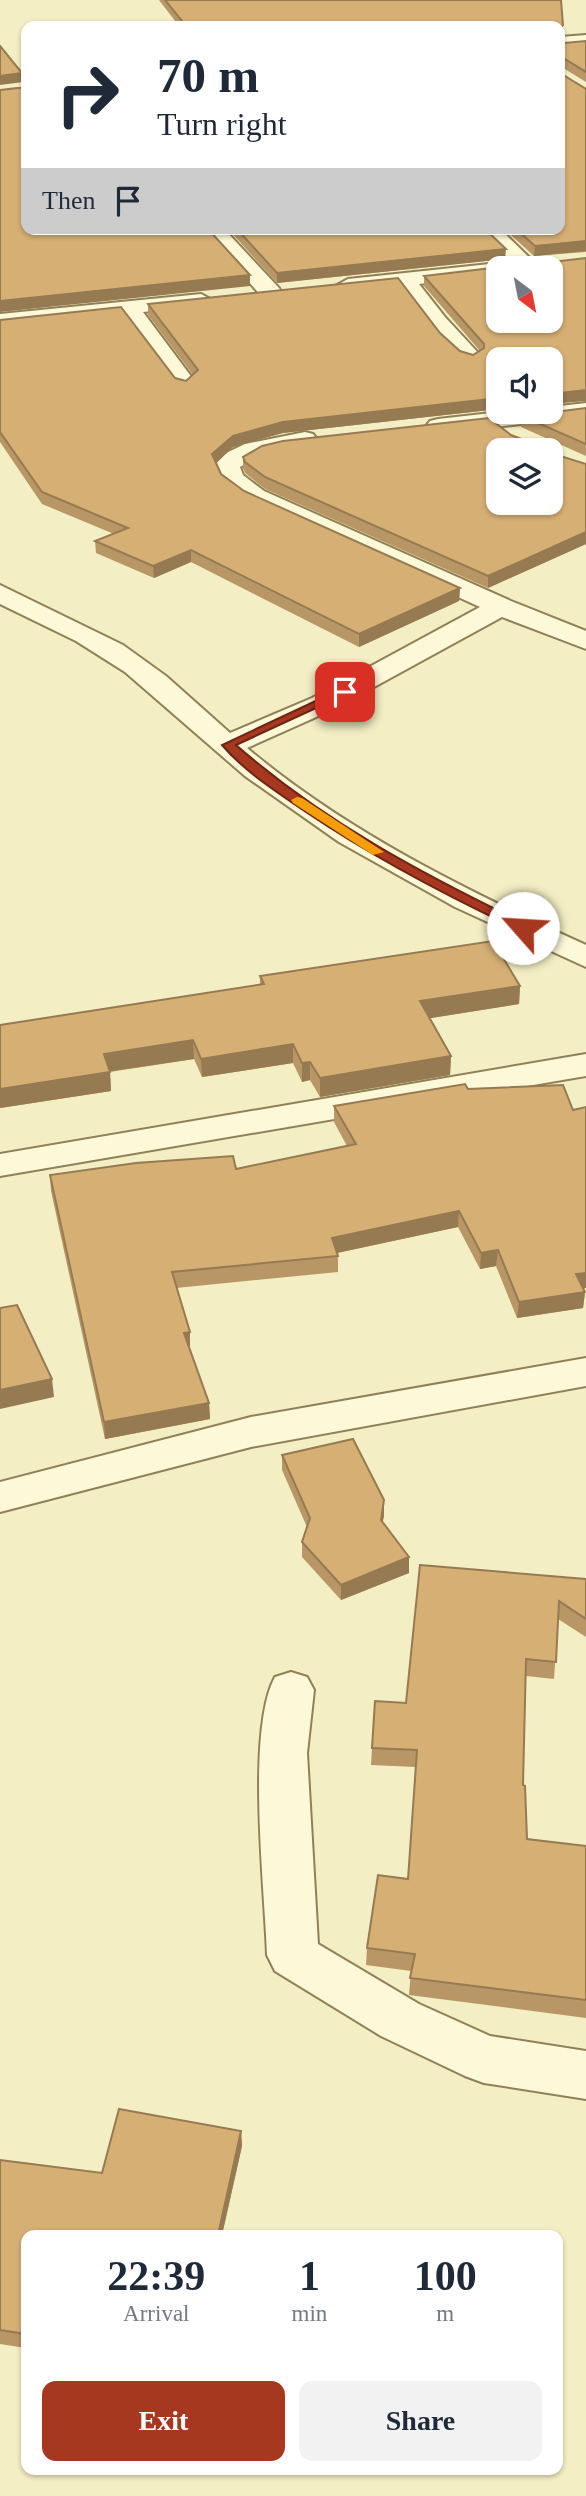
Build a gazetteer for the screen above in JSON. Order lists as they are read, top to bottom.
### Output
{
  "north": "bottom right",
  "page": {
    "turn": ["70 m", "Turn right"],
    "then": "Then",
    "eta": [
      "22:39",
      "Arrival",
      "1",
      "min",
      "100",
      "m"
    ],
    "buttons": ["Exit", "Share"]
  }
}
